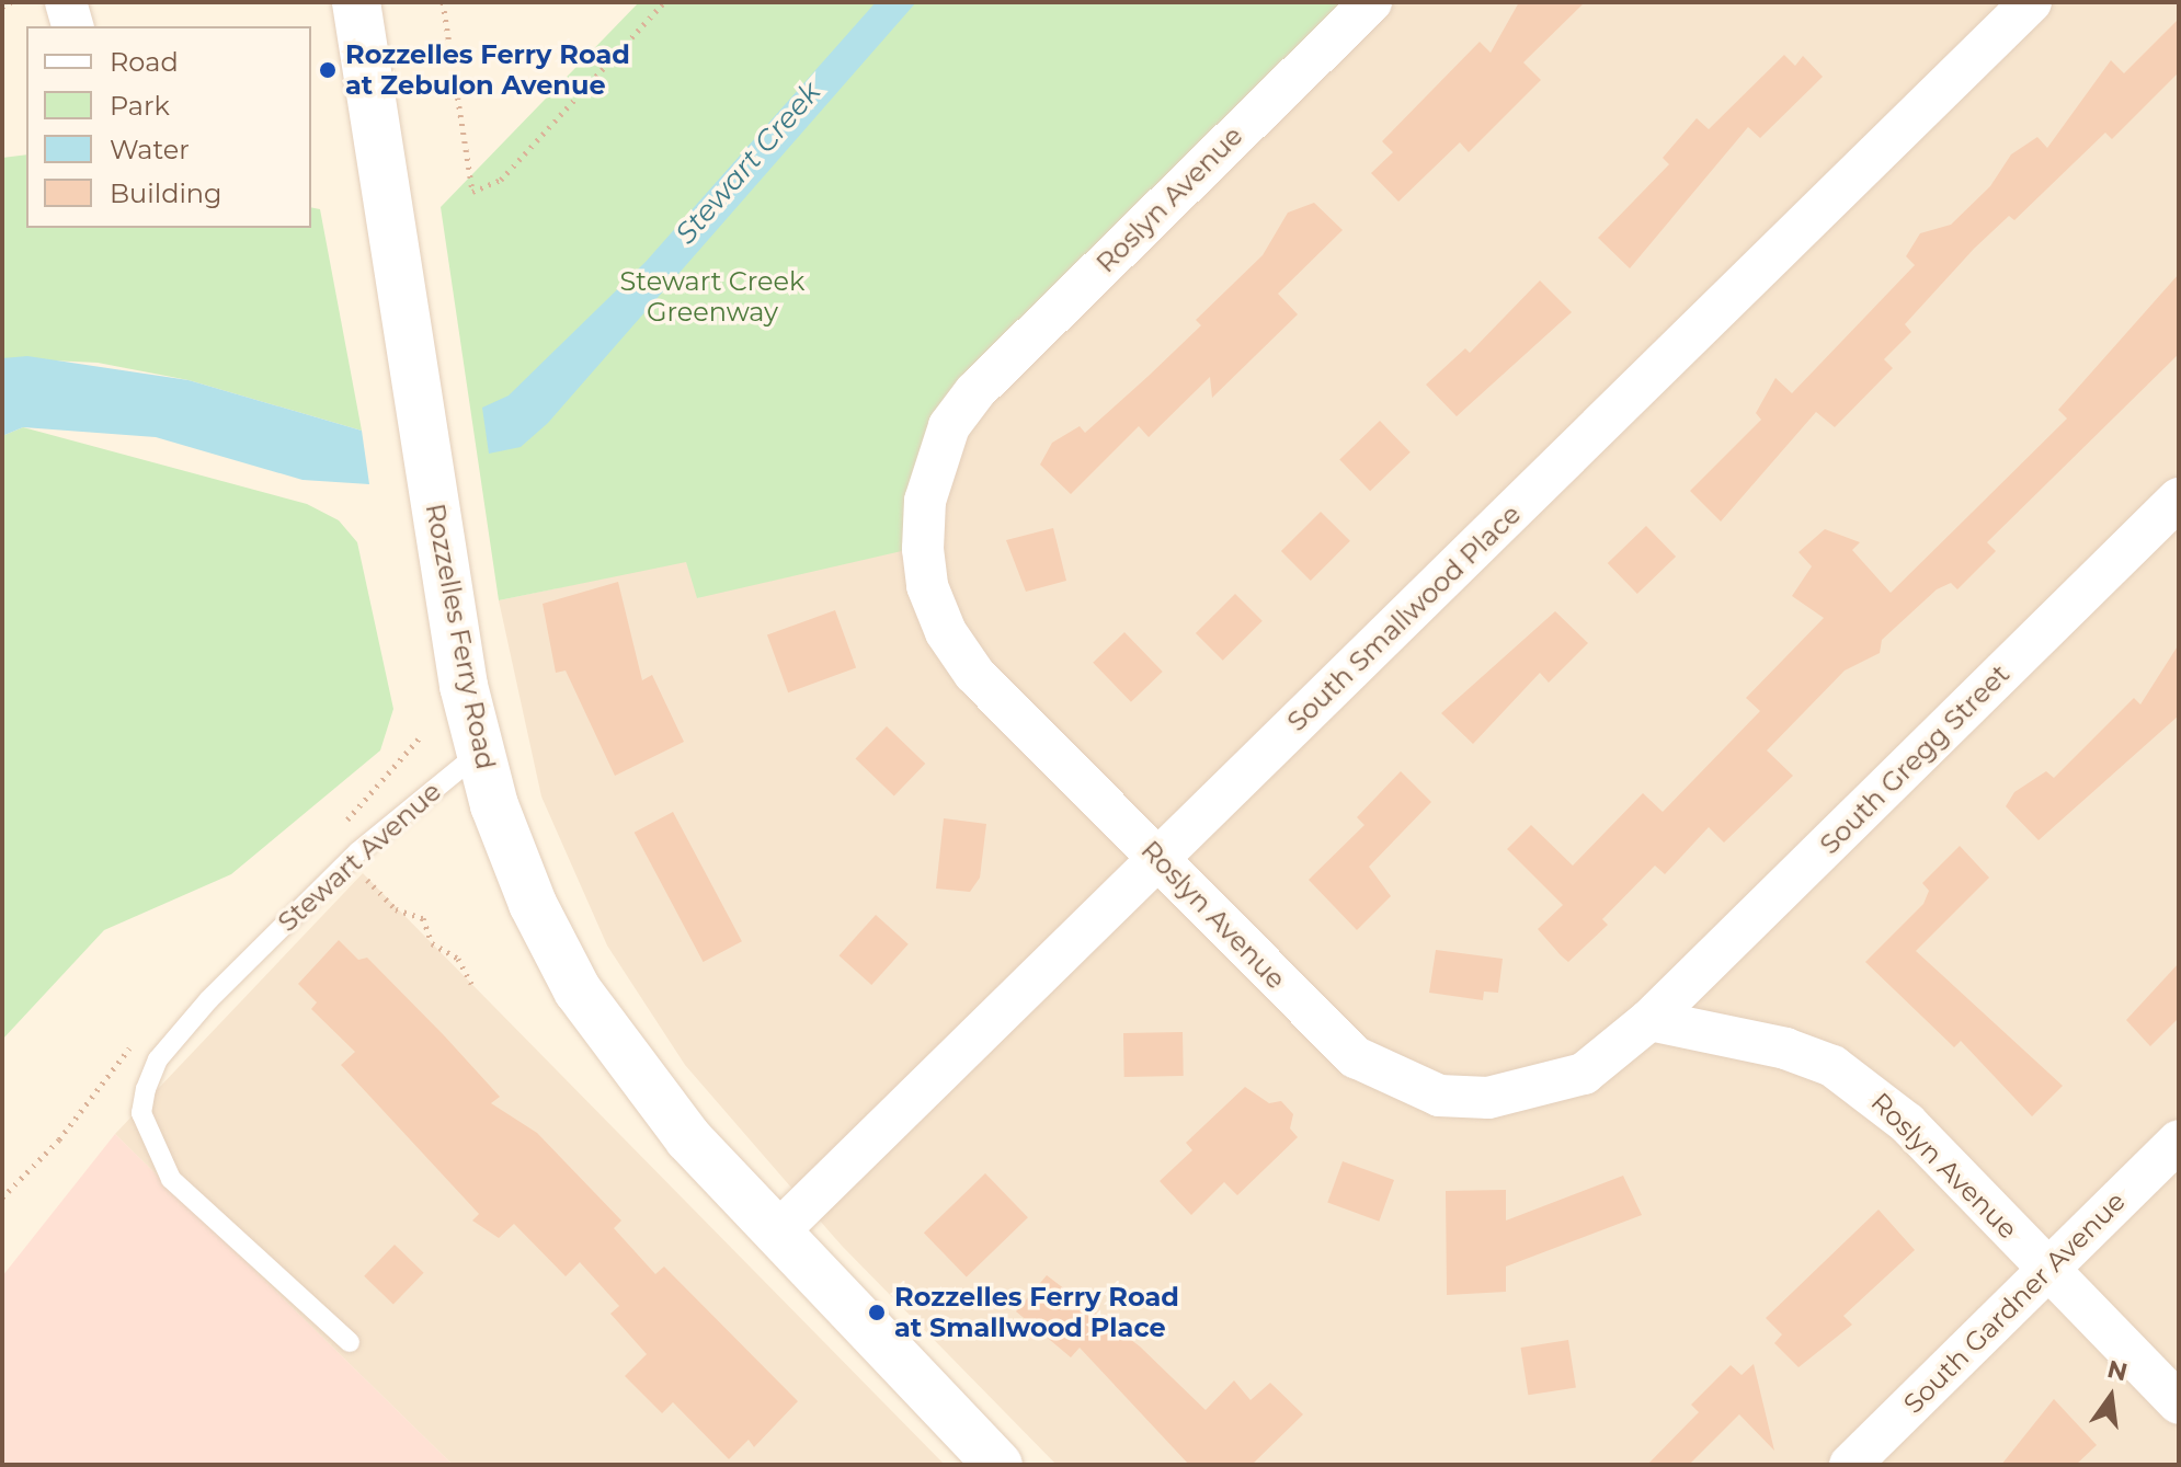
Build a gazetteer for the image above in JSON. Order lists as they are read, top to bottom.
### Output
{
  "streets": {
    "street": [
      "Roslyn Avenue",
      "South Smallwood Place",
      "Rozzelles Ferry Road",
      "South Gregg Street",
      "South Gardner Avenue"
    ],
    "lane": ["Stewart Avenue"]
  },
  "crossings": [
    ["Roslyn Avenue", "South Smallwood Place"],
    ["Roslyn Avenue", "South Gregg Street"],
    ["Roslyn Avenue", "South Gardner Avenue"],
    ["South Smallwood Place", "Rozzelles Ferry Road"],
    ["Rozzelles Ferry Road", "Stewart Avenue"]
  ],
  "water": ["Stewart Creek"],
  "parks": ["Stewart Creek Greenway"],
  "places": ["Rozzelles Ferry Road at Zebulon Avenue", "Rozzelles Ferry Road at Smallwood Place"],
  "legend": [
    "Road",
    "Park",
    "Water",
    "Building"
  ],
  "north": "top"
}
